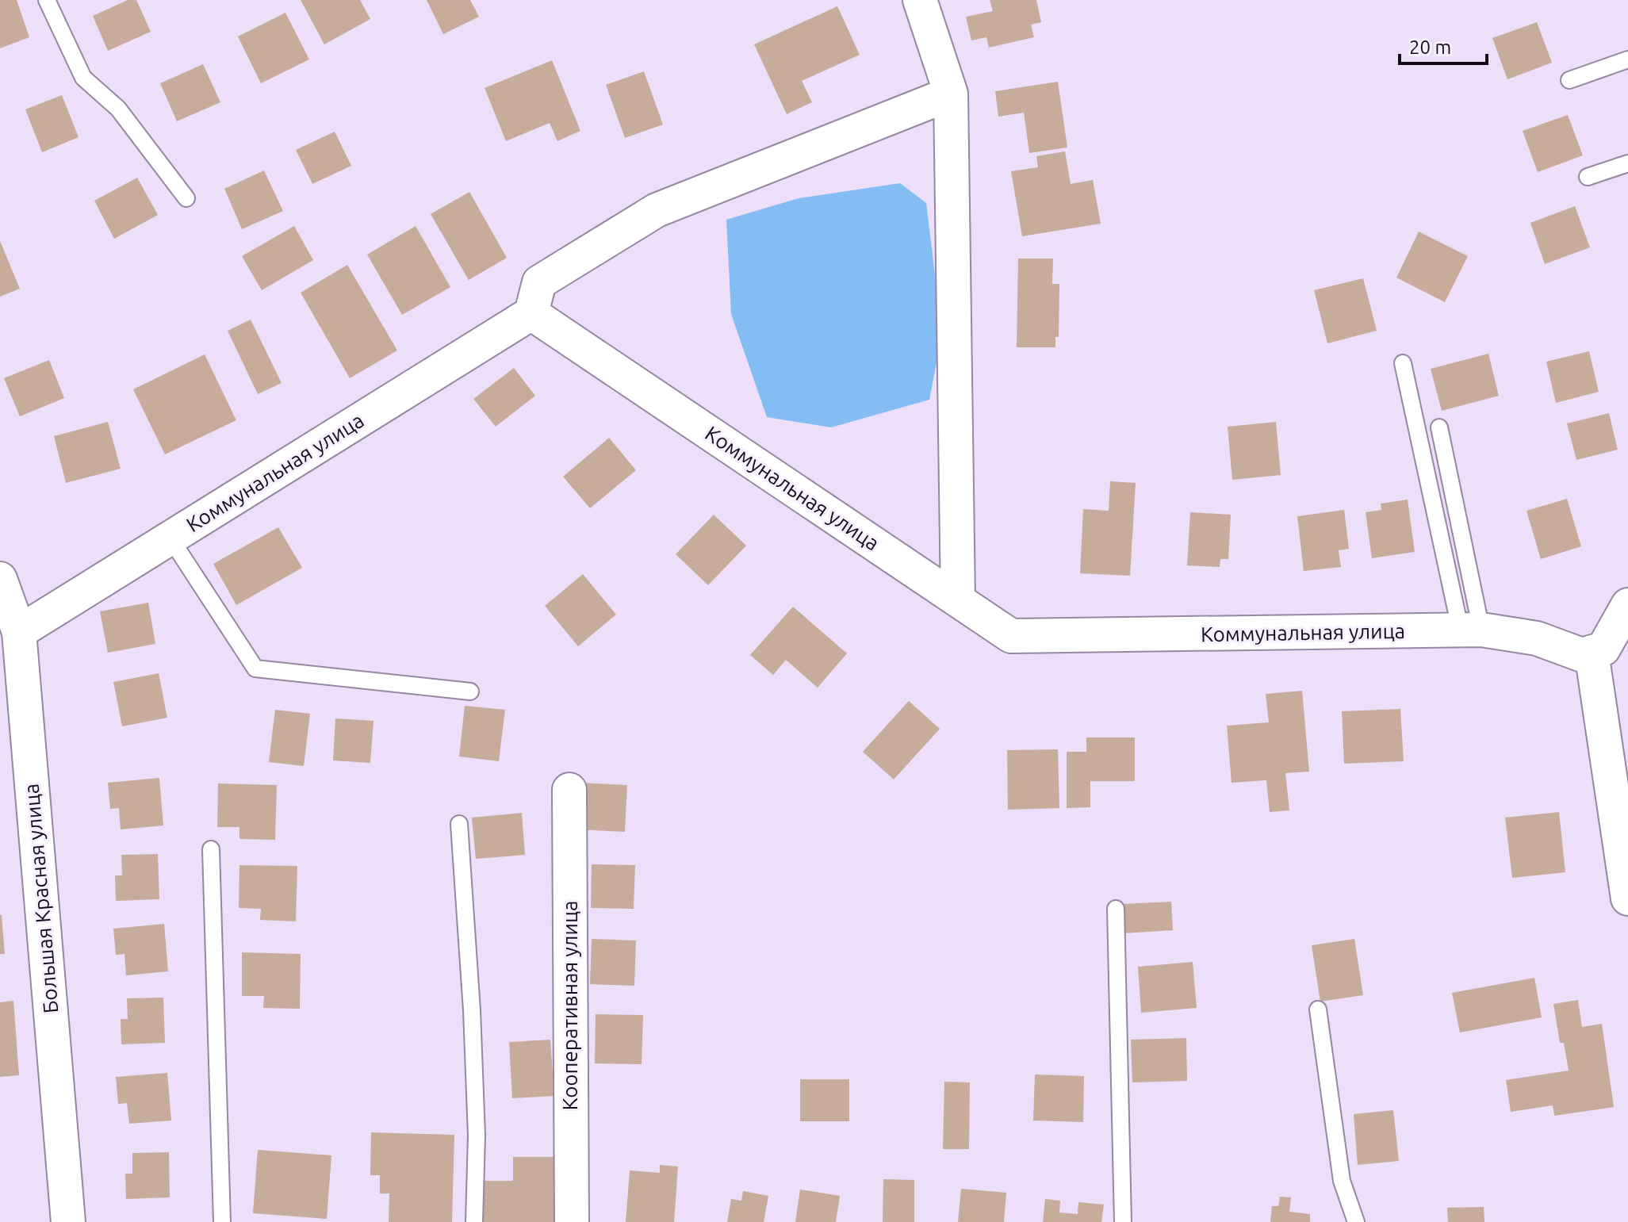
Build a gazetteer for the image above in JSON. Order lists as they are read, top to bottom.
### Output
{
  "streets": {
    "street": ["Коммунальная улица", "Большая Красная улица", "Кооперативная улица"]
  },
  "crossings": [
    ["Коммунальная улица", "Большая Красная улица"]
  ],
  "scale_bar": "20 m"
}
